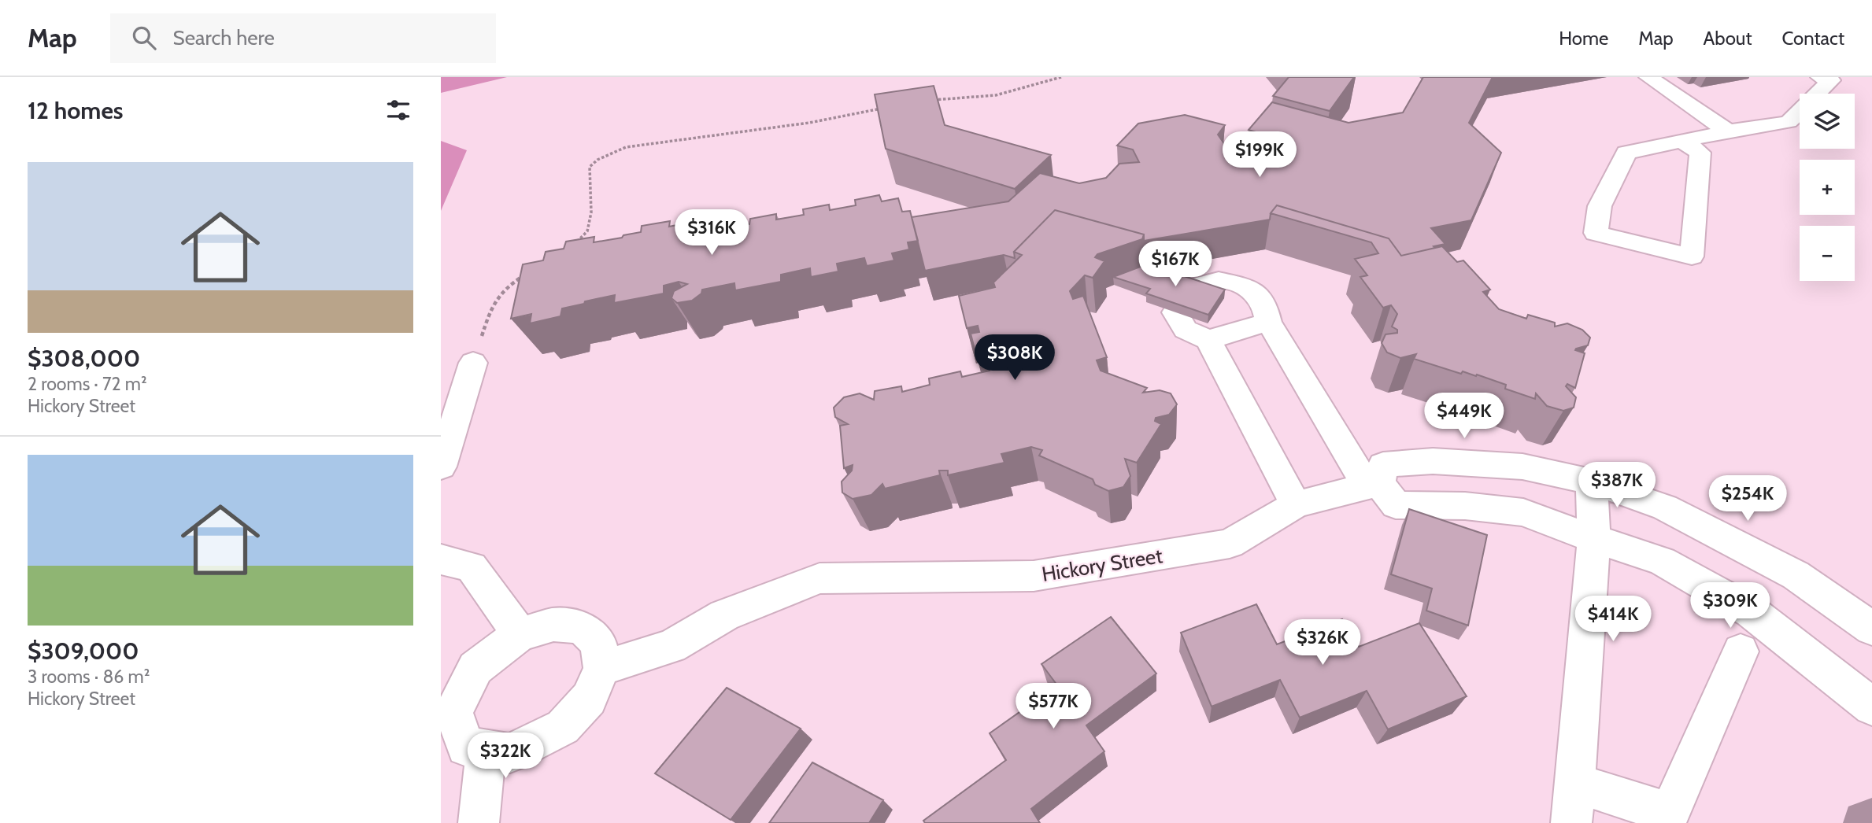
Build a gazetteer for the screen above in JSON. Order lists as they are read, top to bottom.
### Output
{
  "streets": {
    "street": ["Hickory Street"]
  },
  "page": {
    "header": "Map",
    "search": "Search here",
    "nav": [
      "Home",
      "Map",
      "About",
      "Contact"
    ],
    "heading": "12 homes",
    "map_buttons": ["+", "−"],
    "price": [
      "$199K",
      "$316K",
      "$167K",
      "$308K",
      "$449K",
      "$387K",
      "$254K",
      "$309K",
      "$414K",
      "$326K",
      "$577K",
      "$322K"
    ],
    "list": [
      {
        "name": "$308,000",
        "note": "2 rooms · 72 m² · Hickory Street"
      },
      {
        "name": "$309,000",
        "note": "3 rooms · 86 m² · Hickory Street"
      }
    ]
  }
}
